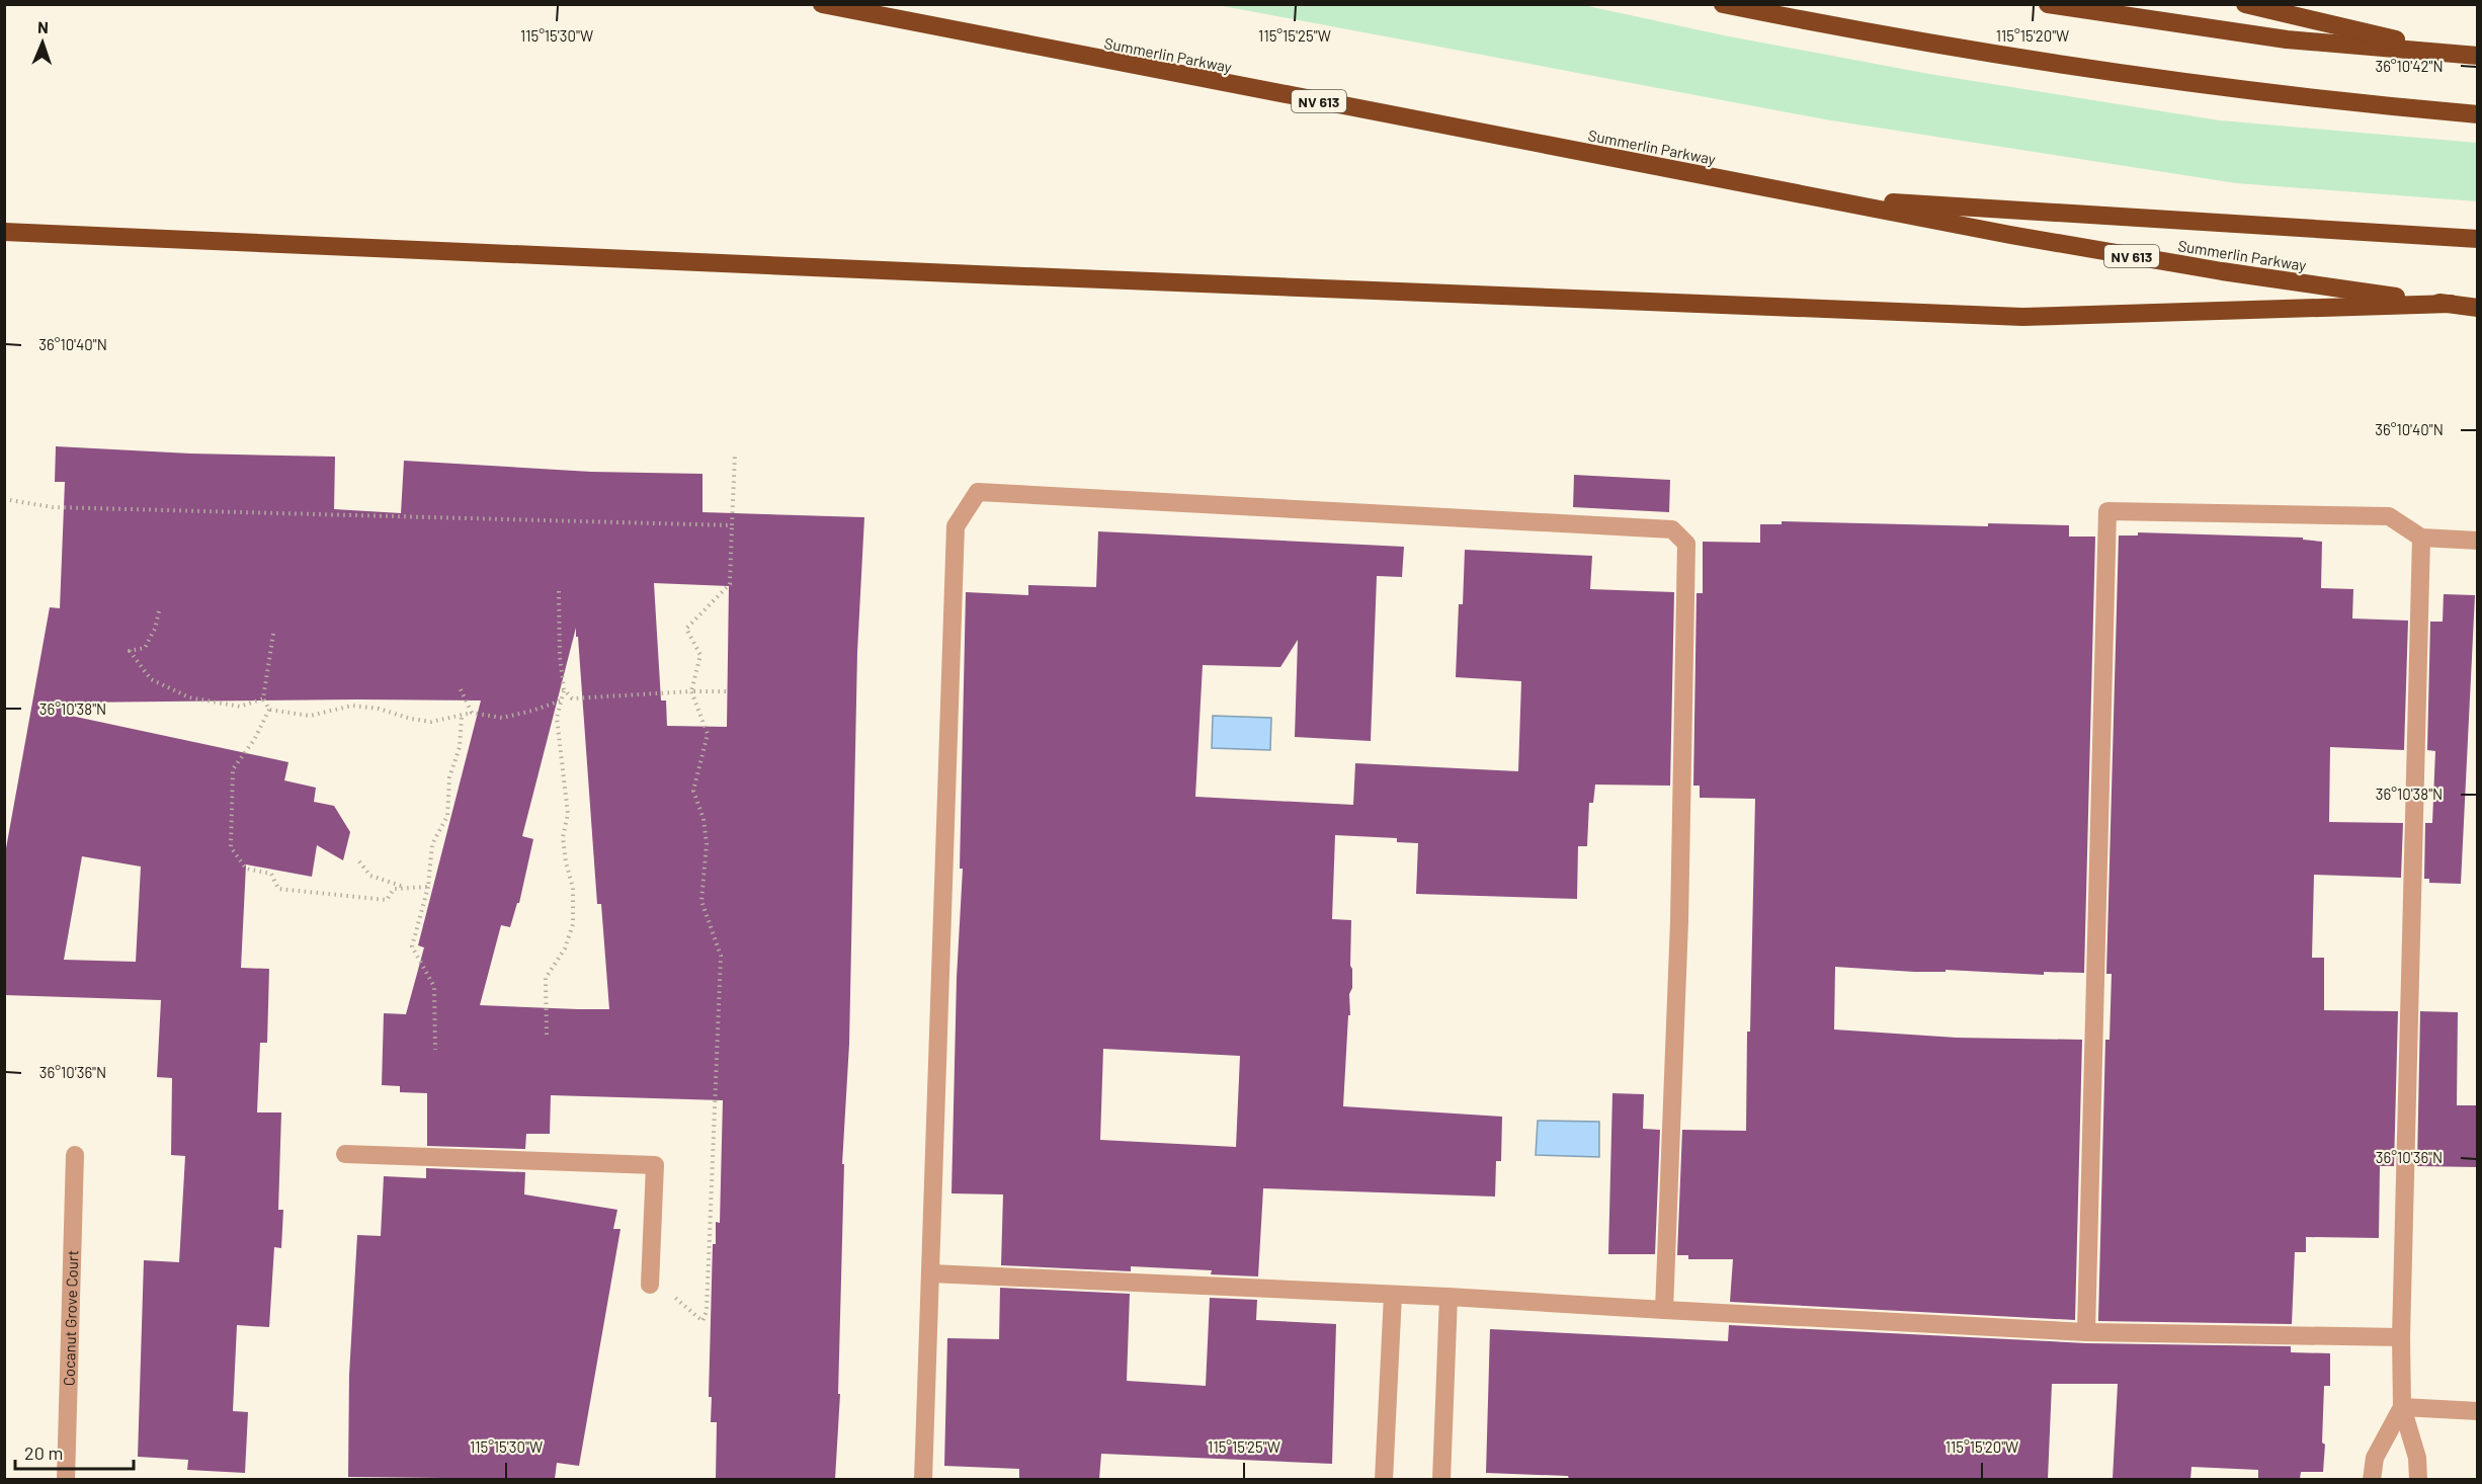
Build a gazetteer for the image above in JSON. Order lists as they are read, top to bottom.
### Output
{
  "streets": {
    "highway": ["Summerlin Parkway", "NV 613"],
    "street": ["Cocanut Grove Court"]
  },
  "scale_bar": "20 m",
  "north": "top",
  "coordinates": [
    "115°15'30\"W",
    "115°15'25\"W",
    "115°15'20\"W",
    "36°10'42\"N",
    "36°10'40\"N",
    "36°10'38\"N",
    "36°10'36\"N"
  ]
}
